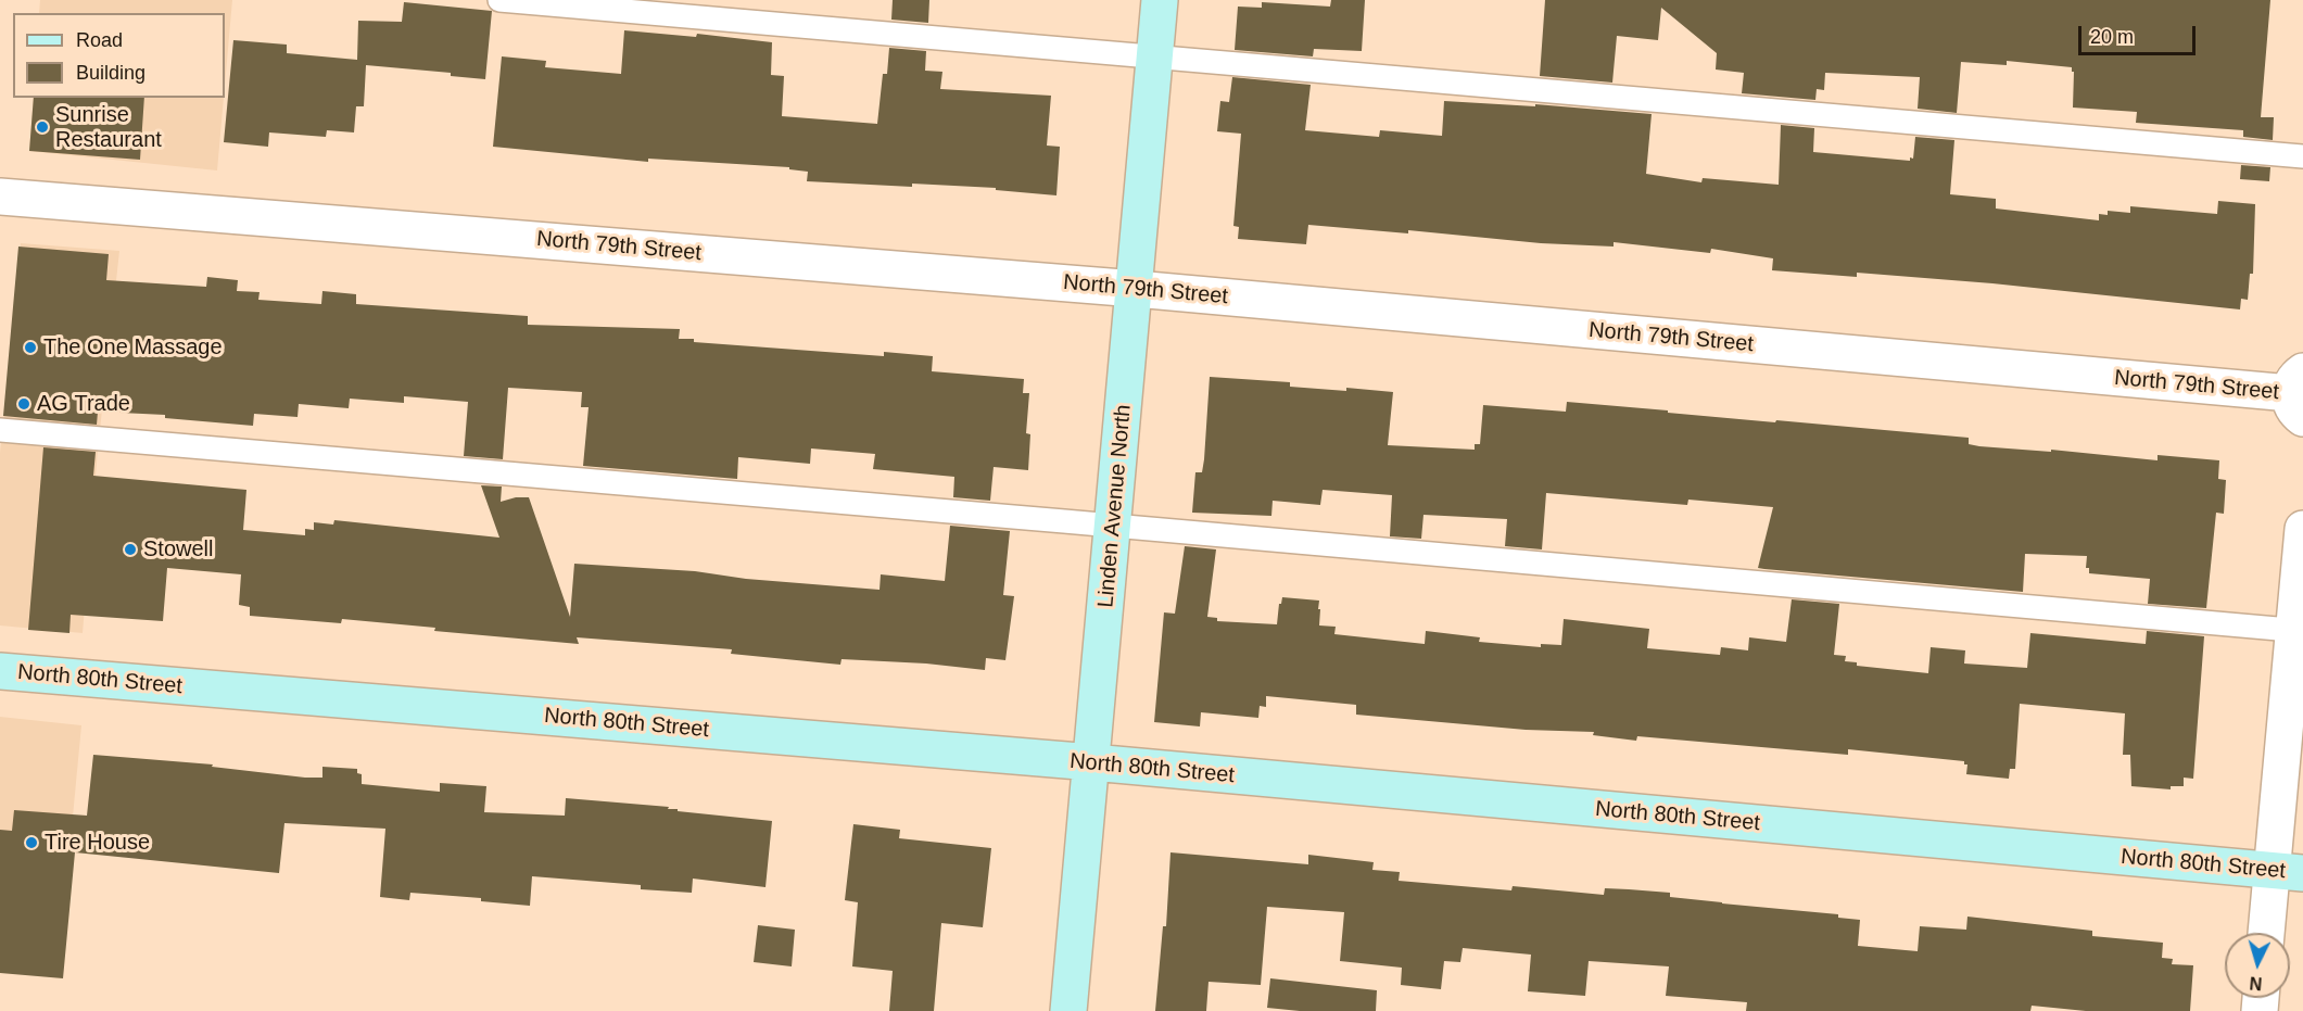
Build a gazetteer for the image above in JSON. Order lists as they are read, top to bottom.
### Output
{
  "streets": {
    "street": ["North 79th Street", "Linden Avenue North", "North 80th Street"]
  },
  "crossings": [
    ["North 79th Street", "Linden Avenue North"],
    ["Linden Avenue North", "North 80th Street"]
  ],
  "places": [
    "Sunrise Restaurant",
    "The One Massage",
    "AG Trade",
    "Stowell",
    "Tire House"
  ],
  "legend": ["Road", "Building"],
  "scale_bar": "20 m",
  "north": "bottom"
}
